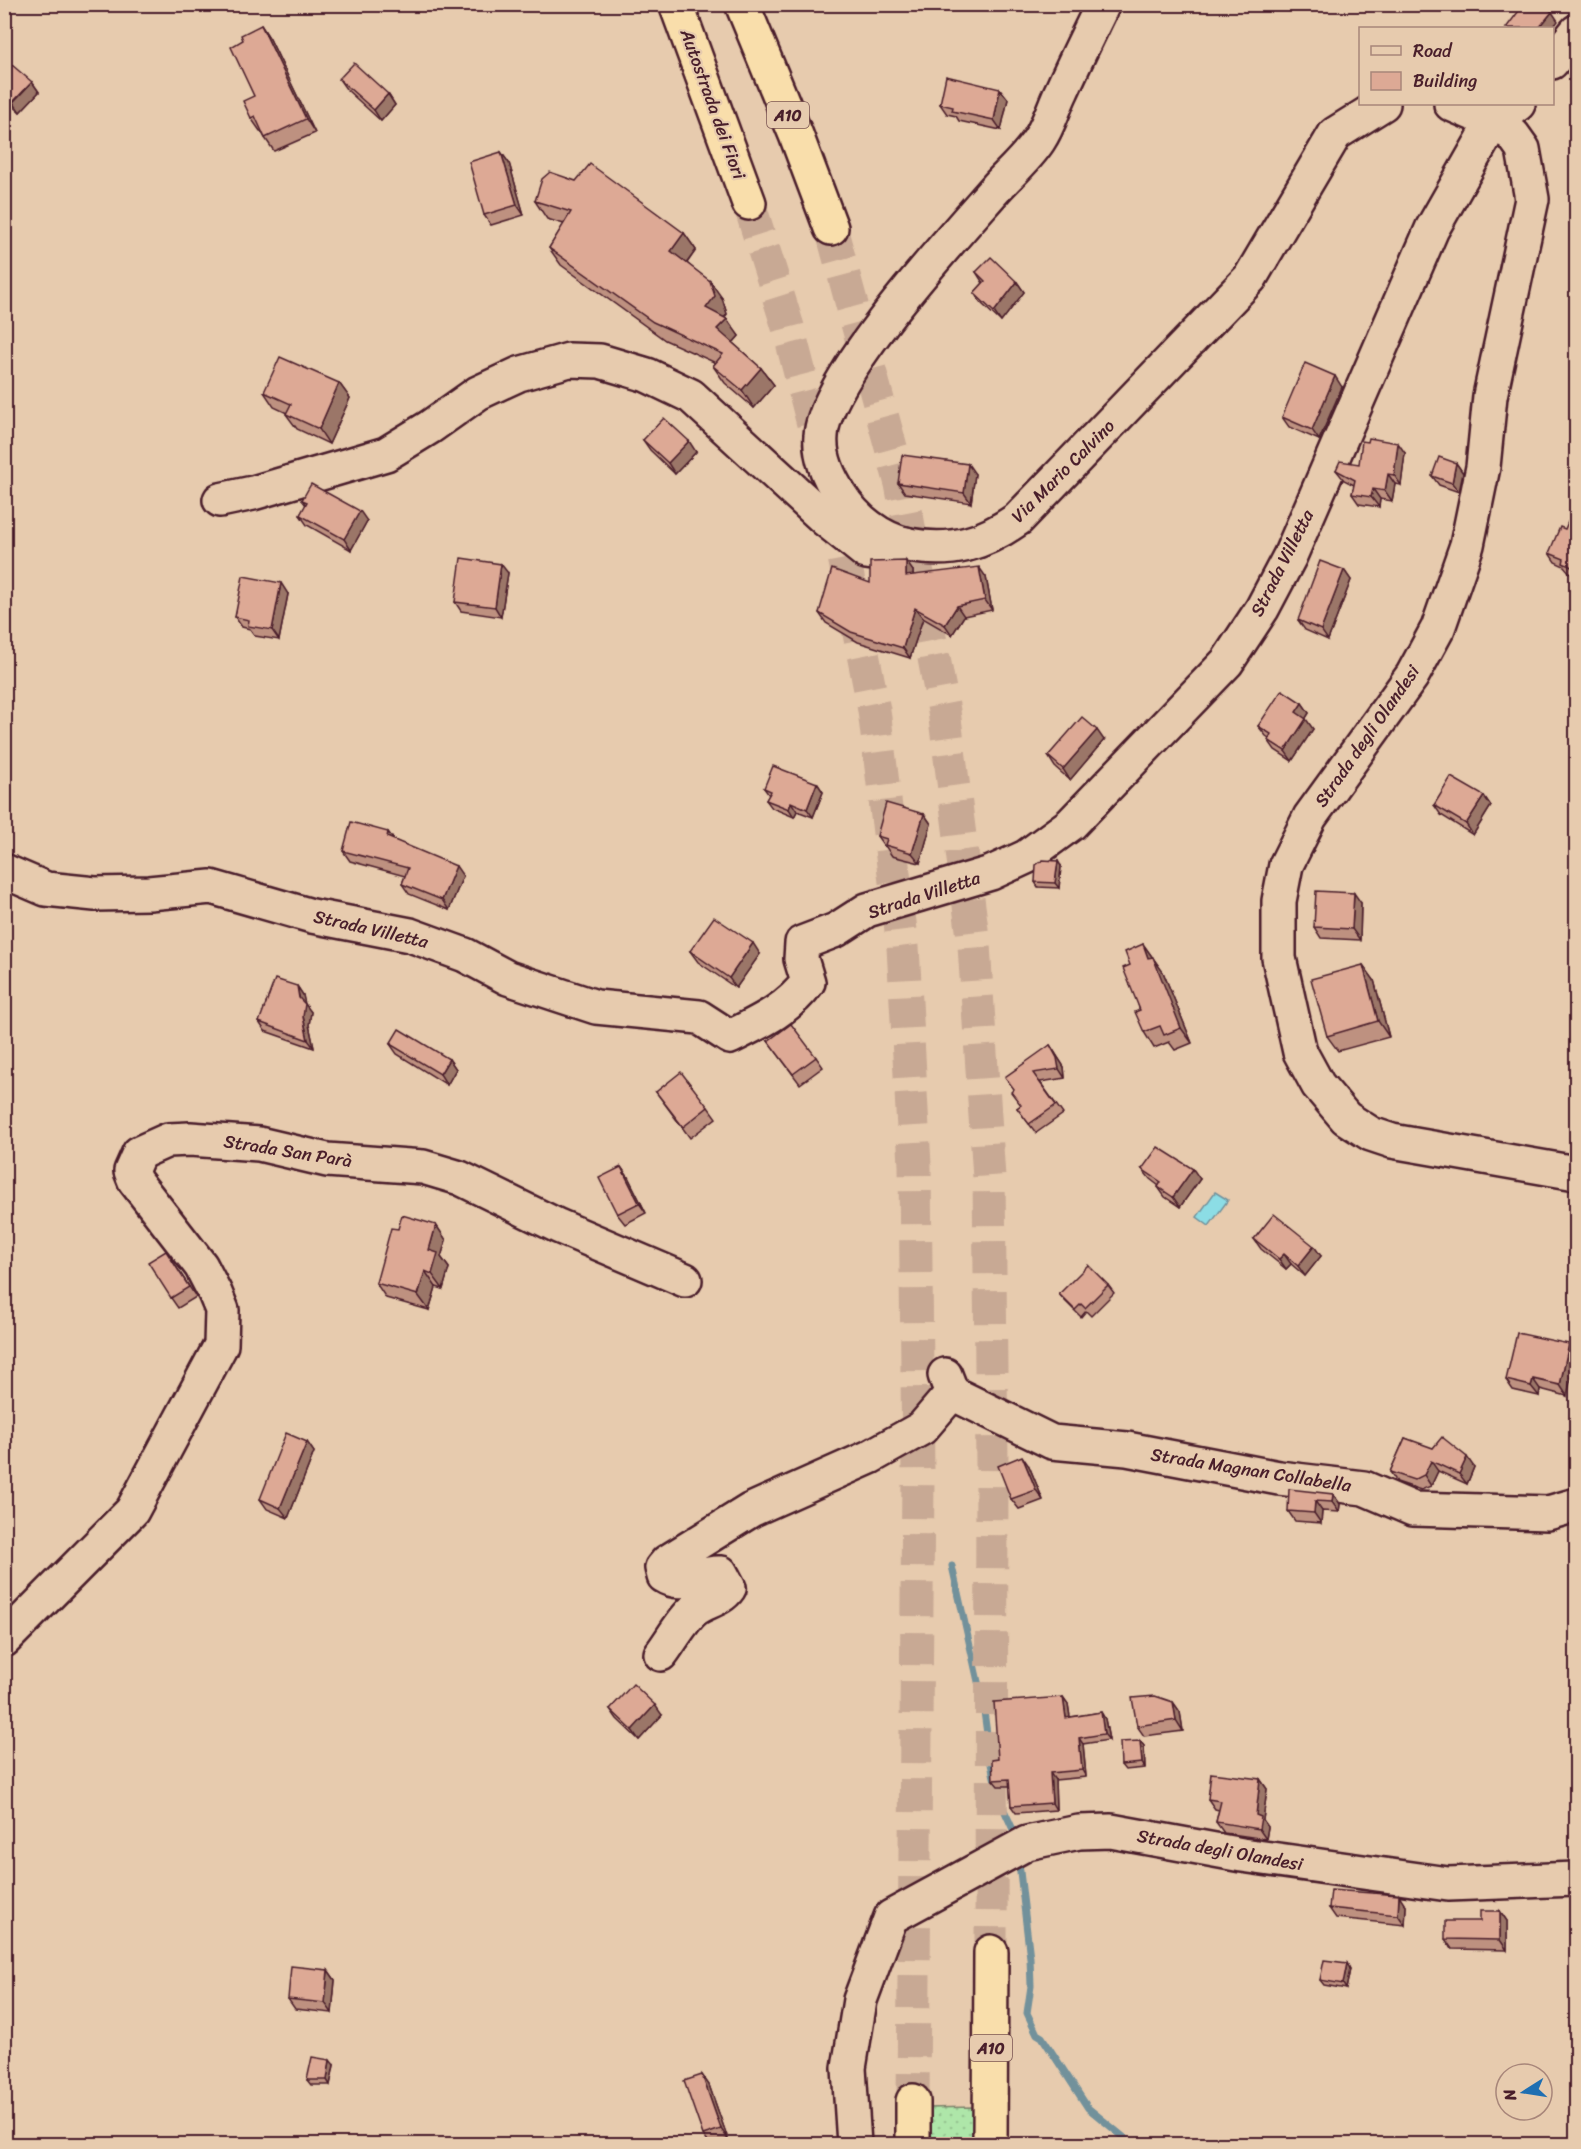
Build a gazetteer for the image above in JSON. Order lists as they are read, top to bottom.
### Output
{
  "streets": {
    "highway": ["Autostrada dei Fiori", "A10"],
    "street": [
      "Via Mario Calvino",
      "Strada Villetta",
      "Strada degli Olandesi",
      "Strada San Parà",
      "Strada Magnan Collabella"
    ]
  },
  "crossings": [
    ["Strada Villetta", "Strada degli Olandesi"]
  ],
  "legend": ["Road", "Building"],
  "north": "left"
}
